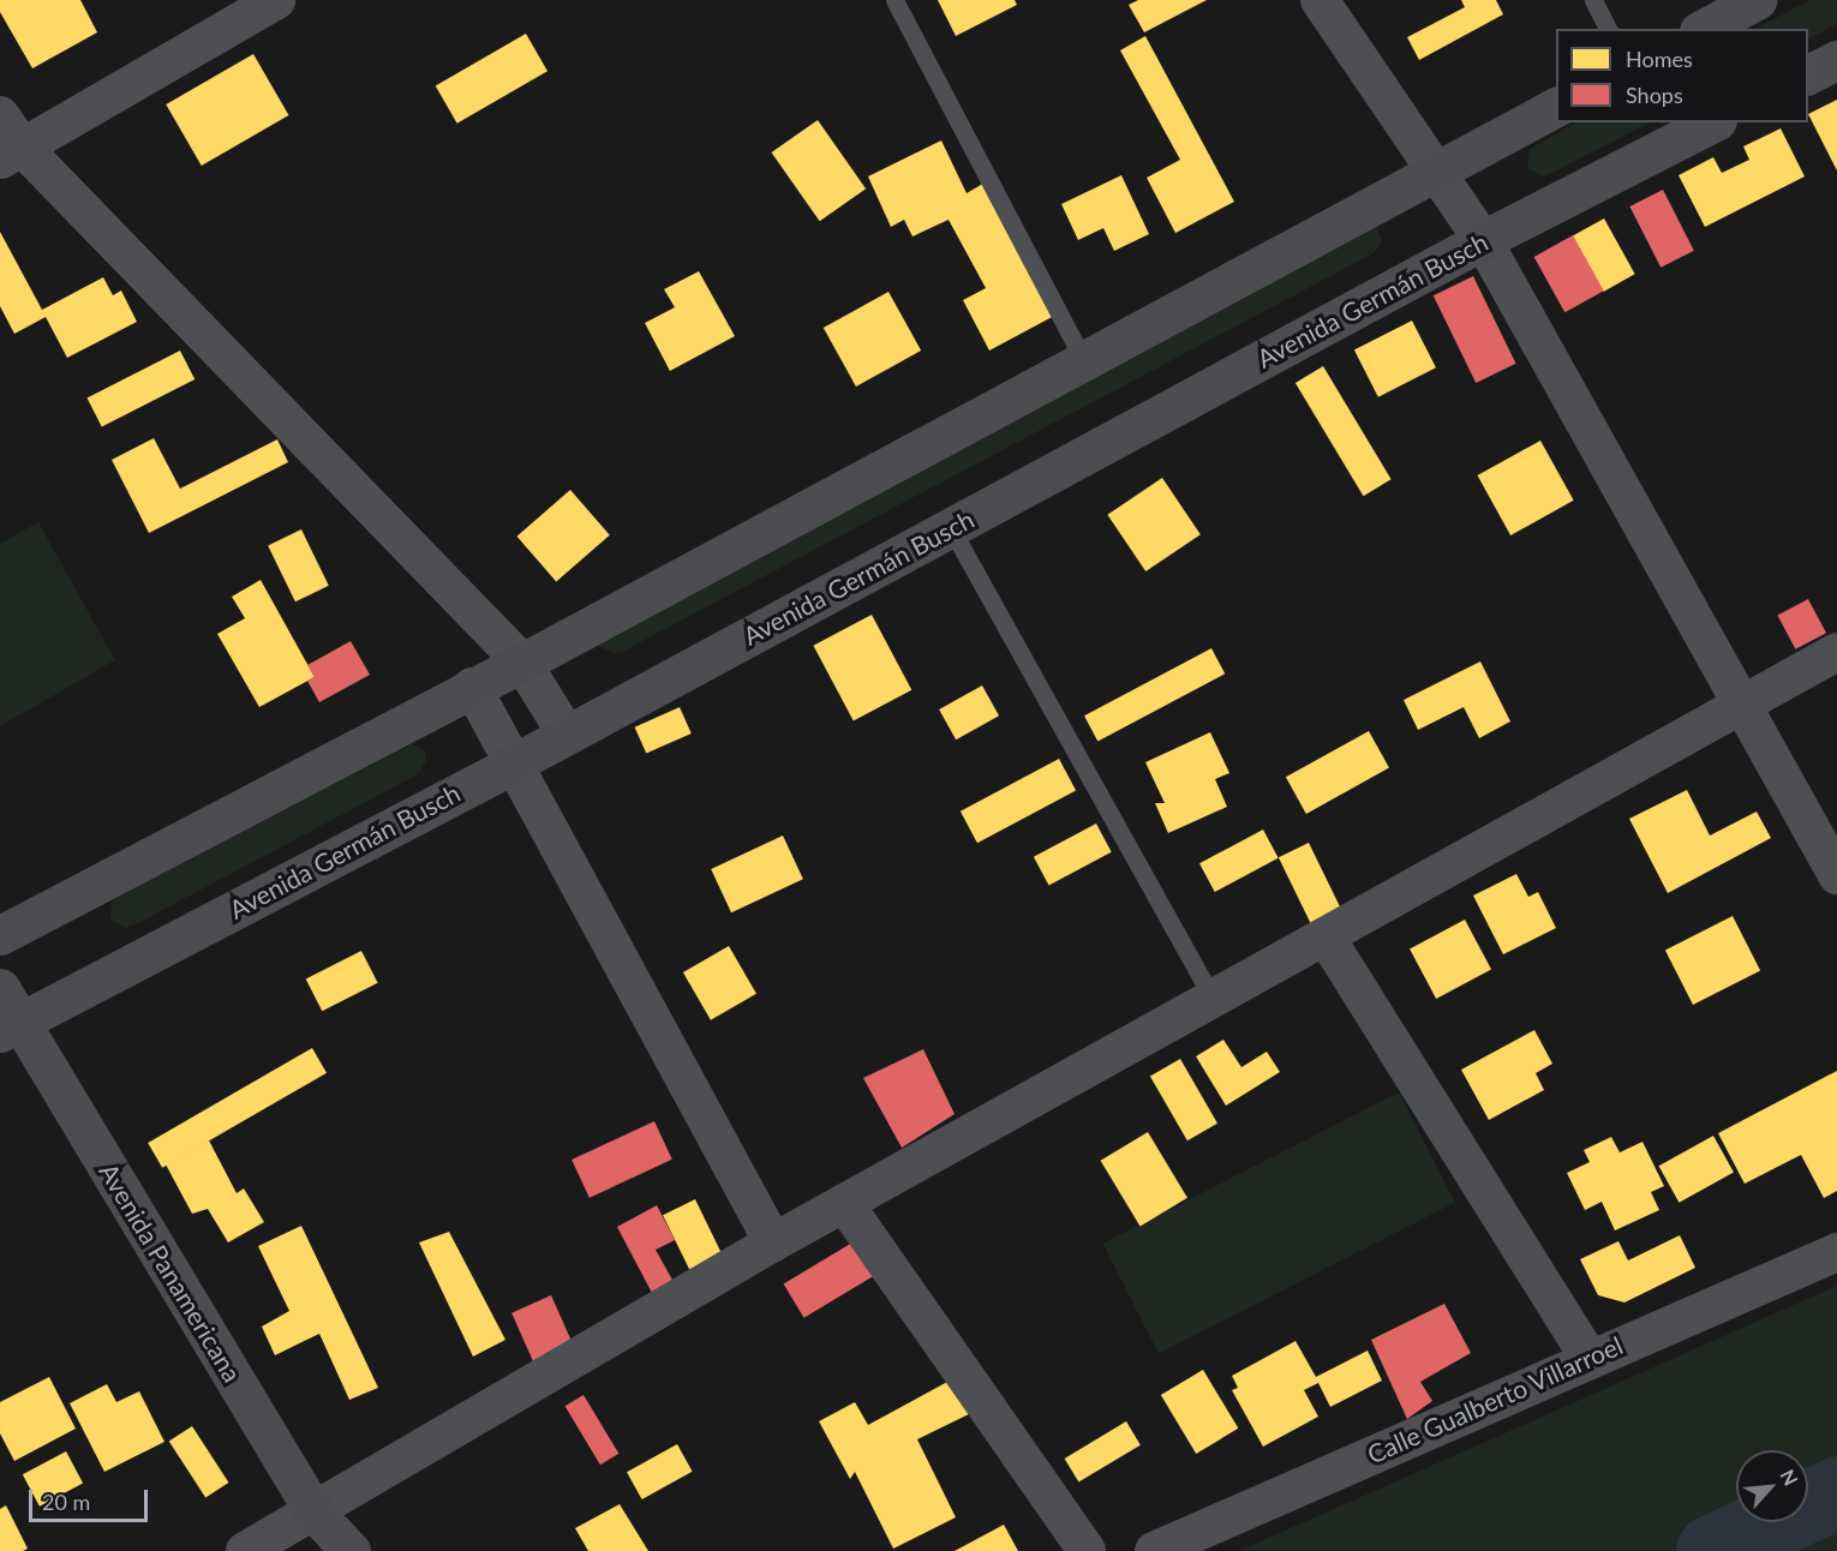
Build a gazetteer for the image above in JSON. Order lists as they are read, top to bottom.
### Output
{
  "streets": {
    "main road": ["Avenida Germán Busch", "Avenida Panamericana"],
    "street": ["Calle Gualberto Villarroel"]
  },
  "crossings": [
    ["Avenida Germán Busch", "Avenida Panamericana"]
  ],
  "legend": ["Homes", "Shops"],
  "scale_bar": "20 m",
  "north": "top right"
}
